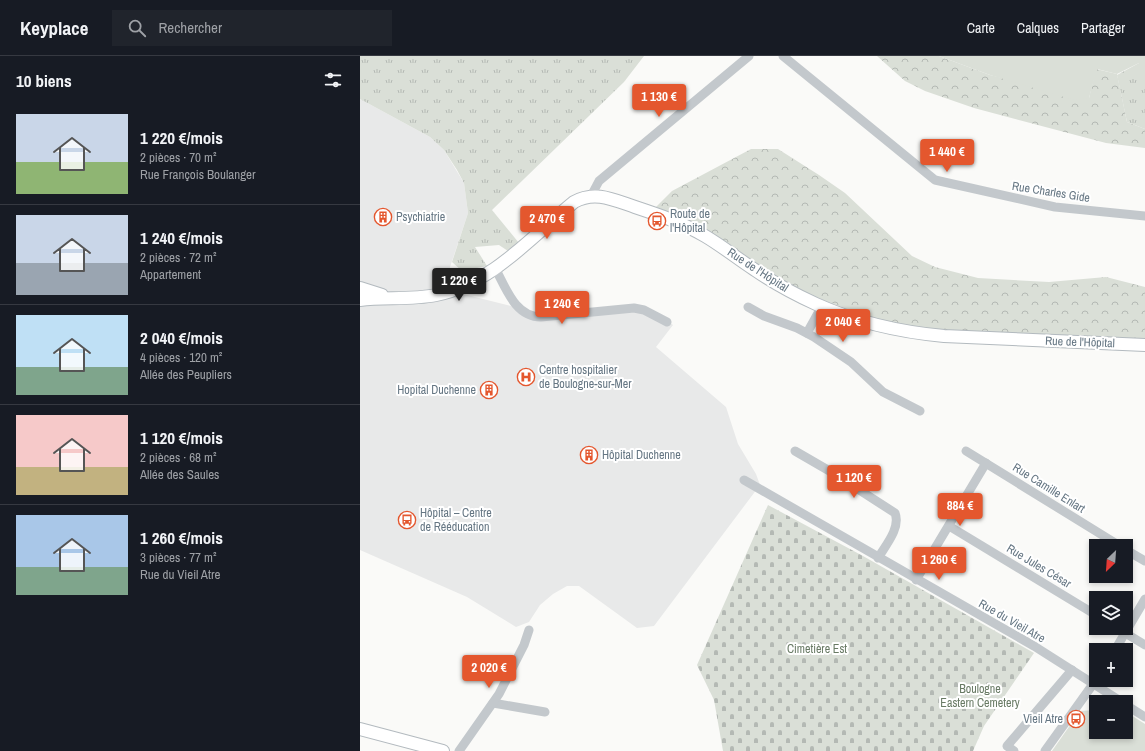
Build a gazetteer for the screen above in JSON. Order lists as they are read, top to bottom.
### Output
{
  "streets": {
    "street": [
      "Rue Charles Gide",
      "Rue de l'Hôpital",
      "Rue Camille Enlart",
      "Rue Jules César",
      "Rue du Vieil Atre"
    ]
  },
  "parks": ["Cimetière Est", "Boulogne Eastern Cemetery"],
  "places": {
    "building": ["Psychiatrie", "Hopital Duchenne", "Hôpital Duchenne"],
    "bus stop": ["Route de l'Hôpital", "Hôpital – Centre de Rééducation", "Vieil Atre"],
    "hospital": ["Centre hospitalier de Boulogne-sur-Mer"]
  },
  "north": "bottom left",
  "page": {
    "header": "Keyplace",
    "search": "Rechercher",
    "nav": ["Carte", "Calques", "Partager"],
    "heading": "10 biens",
    "price": [
      "1 130 €",
      "1 440 €",
      "2 470 €",
      "1 220 €",
      "1 240 €",
      "2 040 €",
      "1 120 €",
      "884 €",
      "1 260 €",
      "2 020 €"
    ],
    "list": [
      {
        "name": "1 220 €/mois",
        "note": "2 pièces · 70 m² · Rue François Boulanger"
      },
      {
        "name": "1 240 €/mois",
        "note": "2 pièces · 72 m² · Appartement"
      },
      {
        "name": "2 040 €/mois",
        "note": "4 pièces · 120 m² · Allée des Peupliers"
      },
      {
        "name": "1 120 €/mois",
        "note": "2 pièces · 68 m² · Allée des Saules"
      },
      {
        "name": "1 260 €/mois",
        "note": "3 pièces · 77 m² · Rue du Vieil Atre"
      }
    ],
    "map_buttons": ["+", "−"]
  }
}
